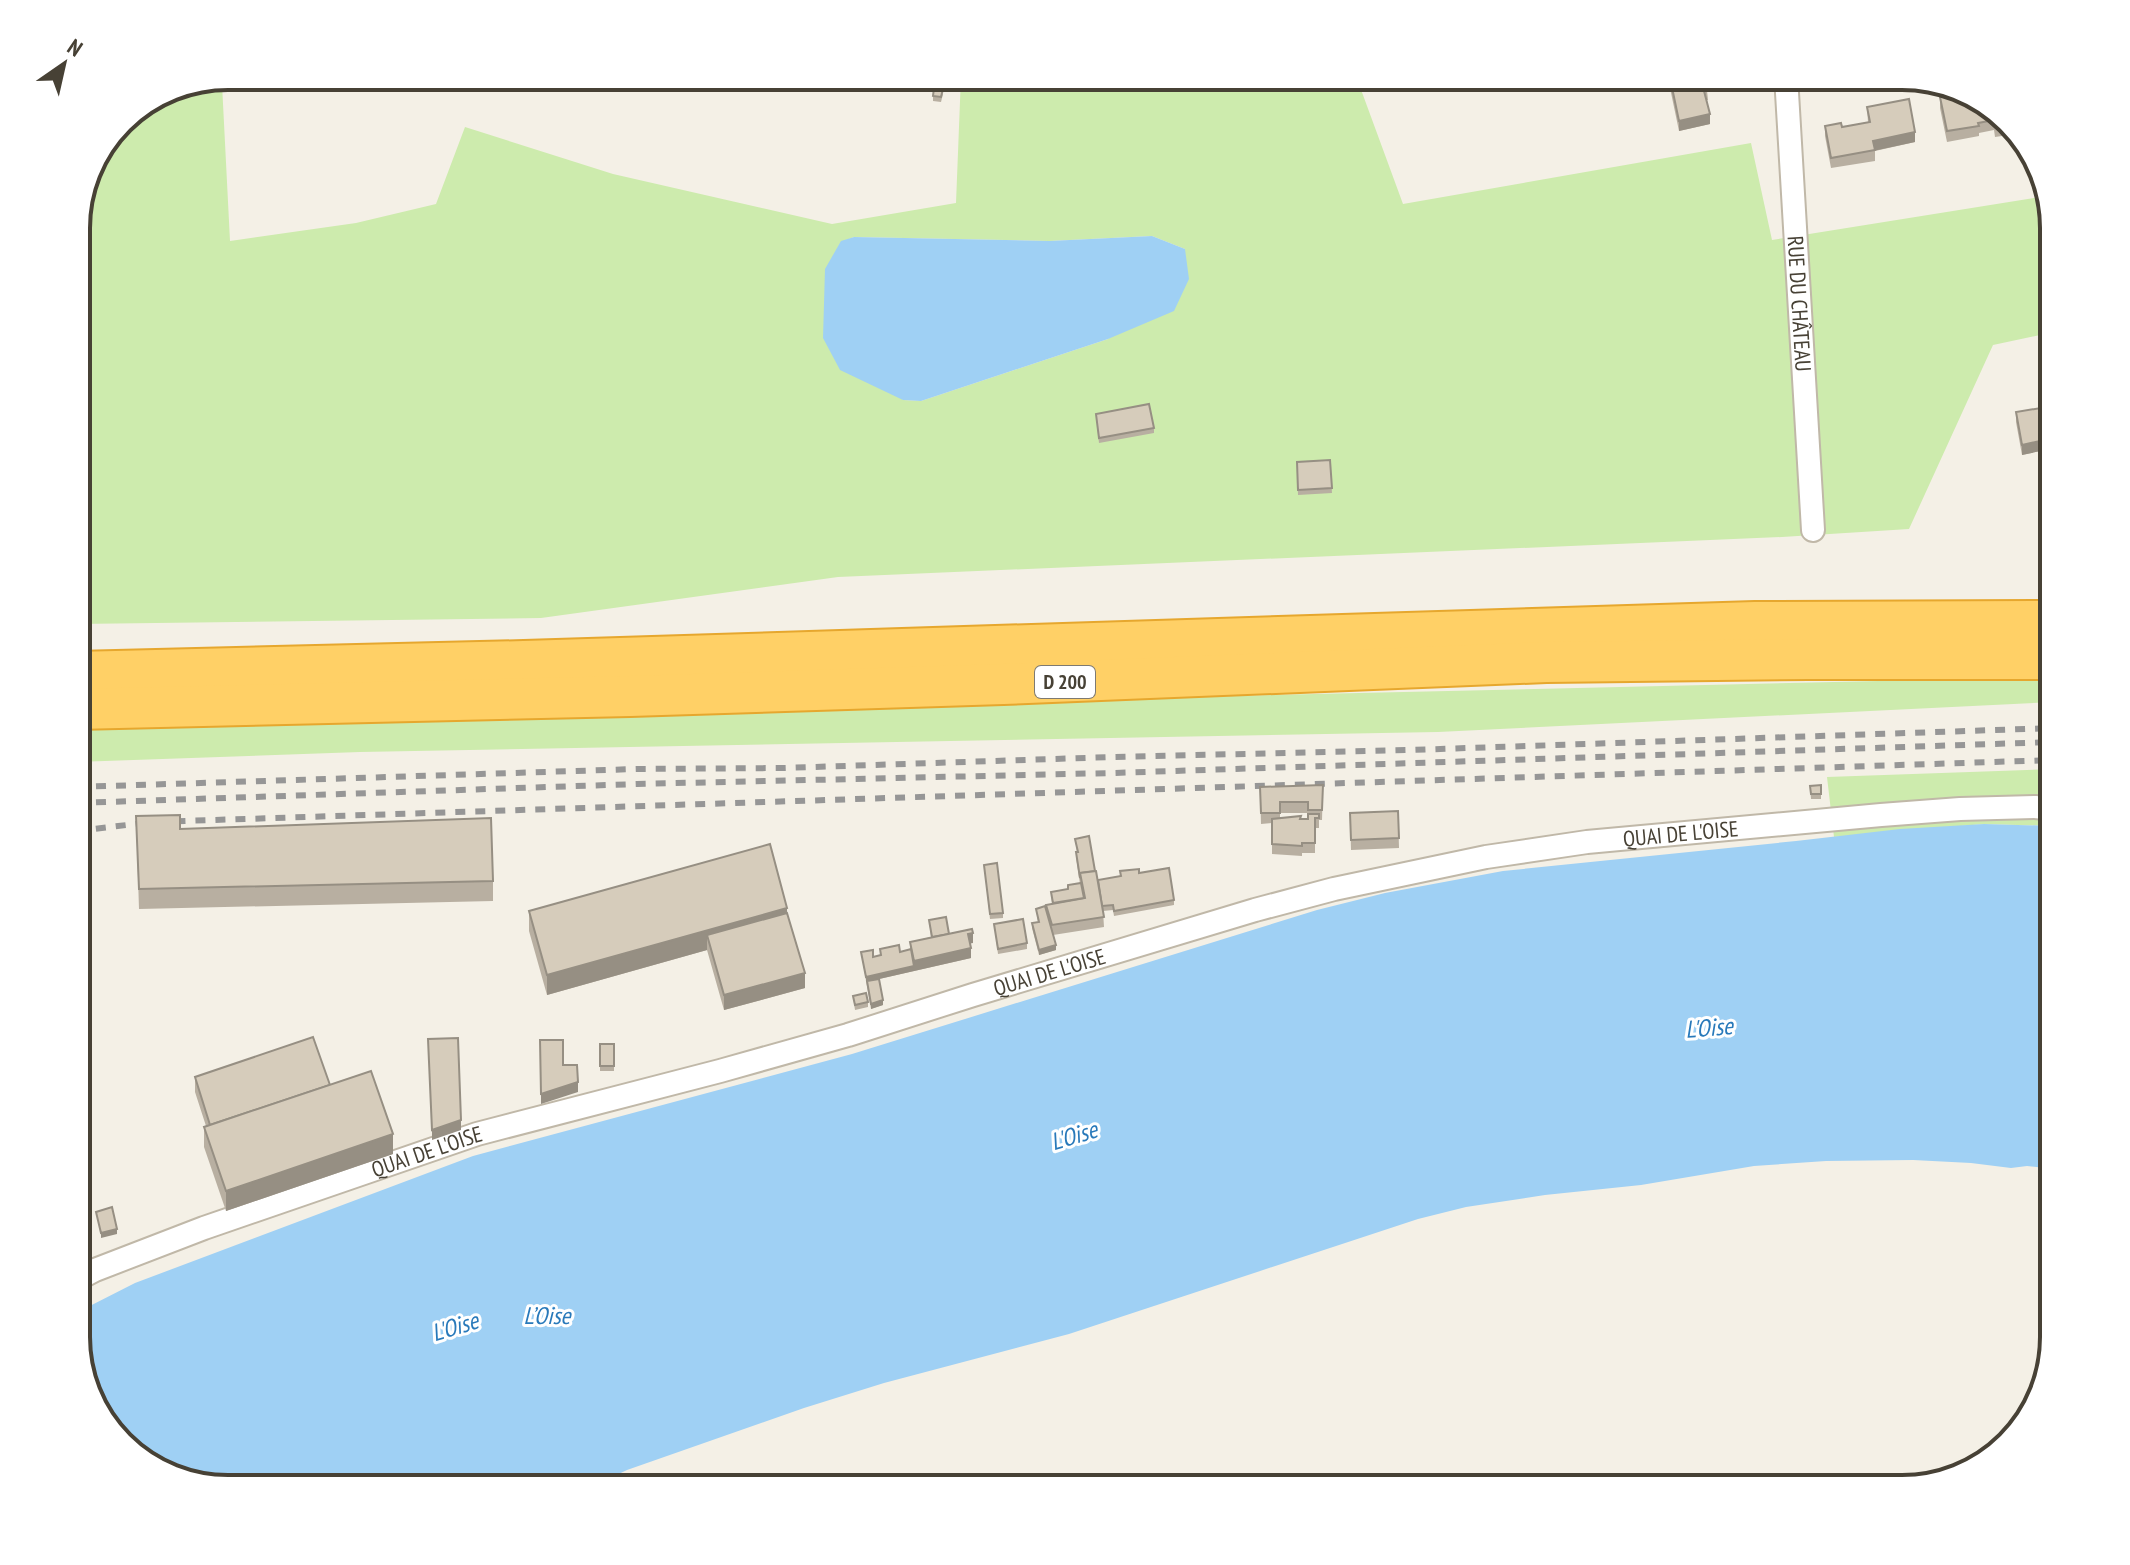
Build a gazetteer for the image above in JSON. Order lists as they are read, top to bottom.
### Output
{
  "streets": {
    "highway": ["D 200"],
    "street": ["RUE DU CHÂTEAU", "QUAI DE L'OISE"]
  },
  "water": ["L'Oise", "L’Oise"],
  "north": "top right"
}
